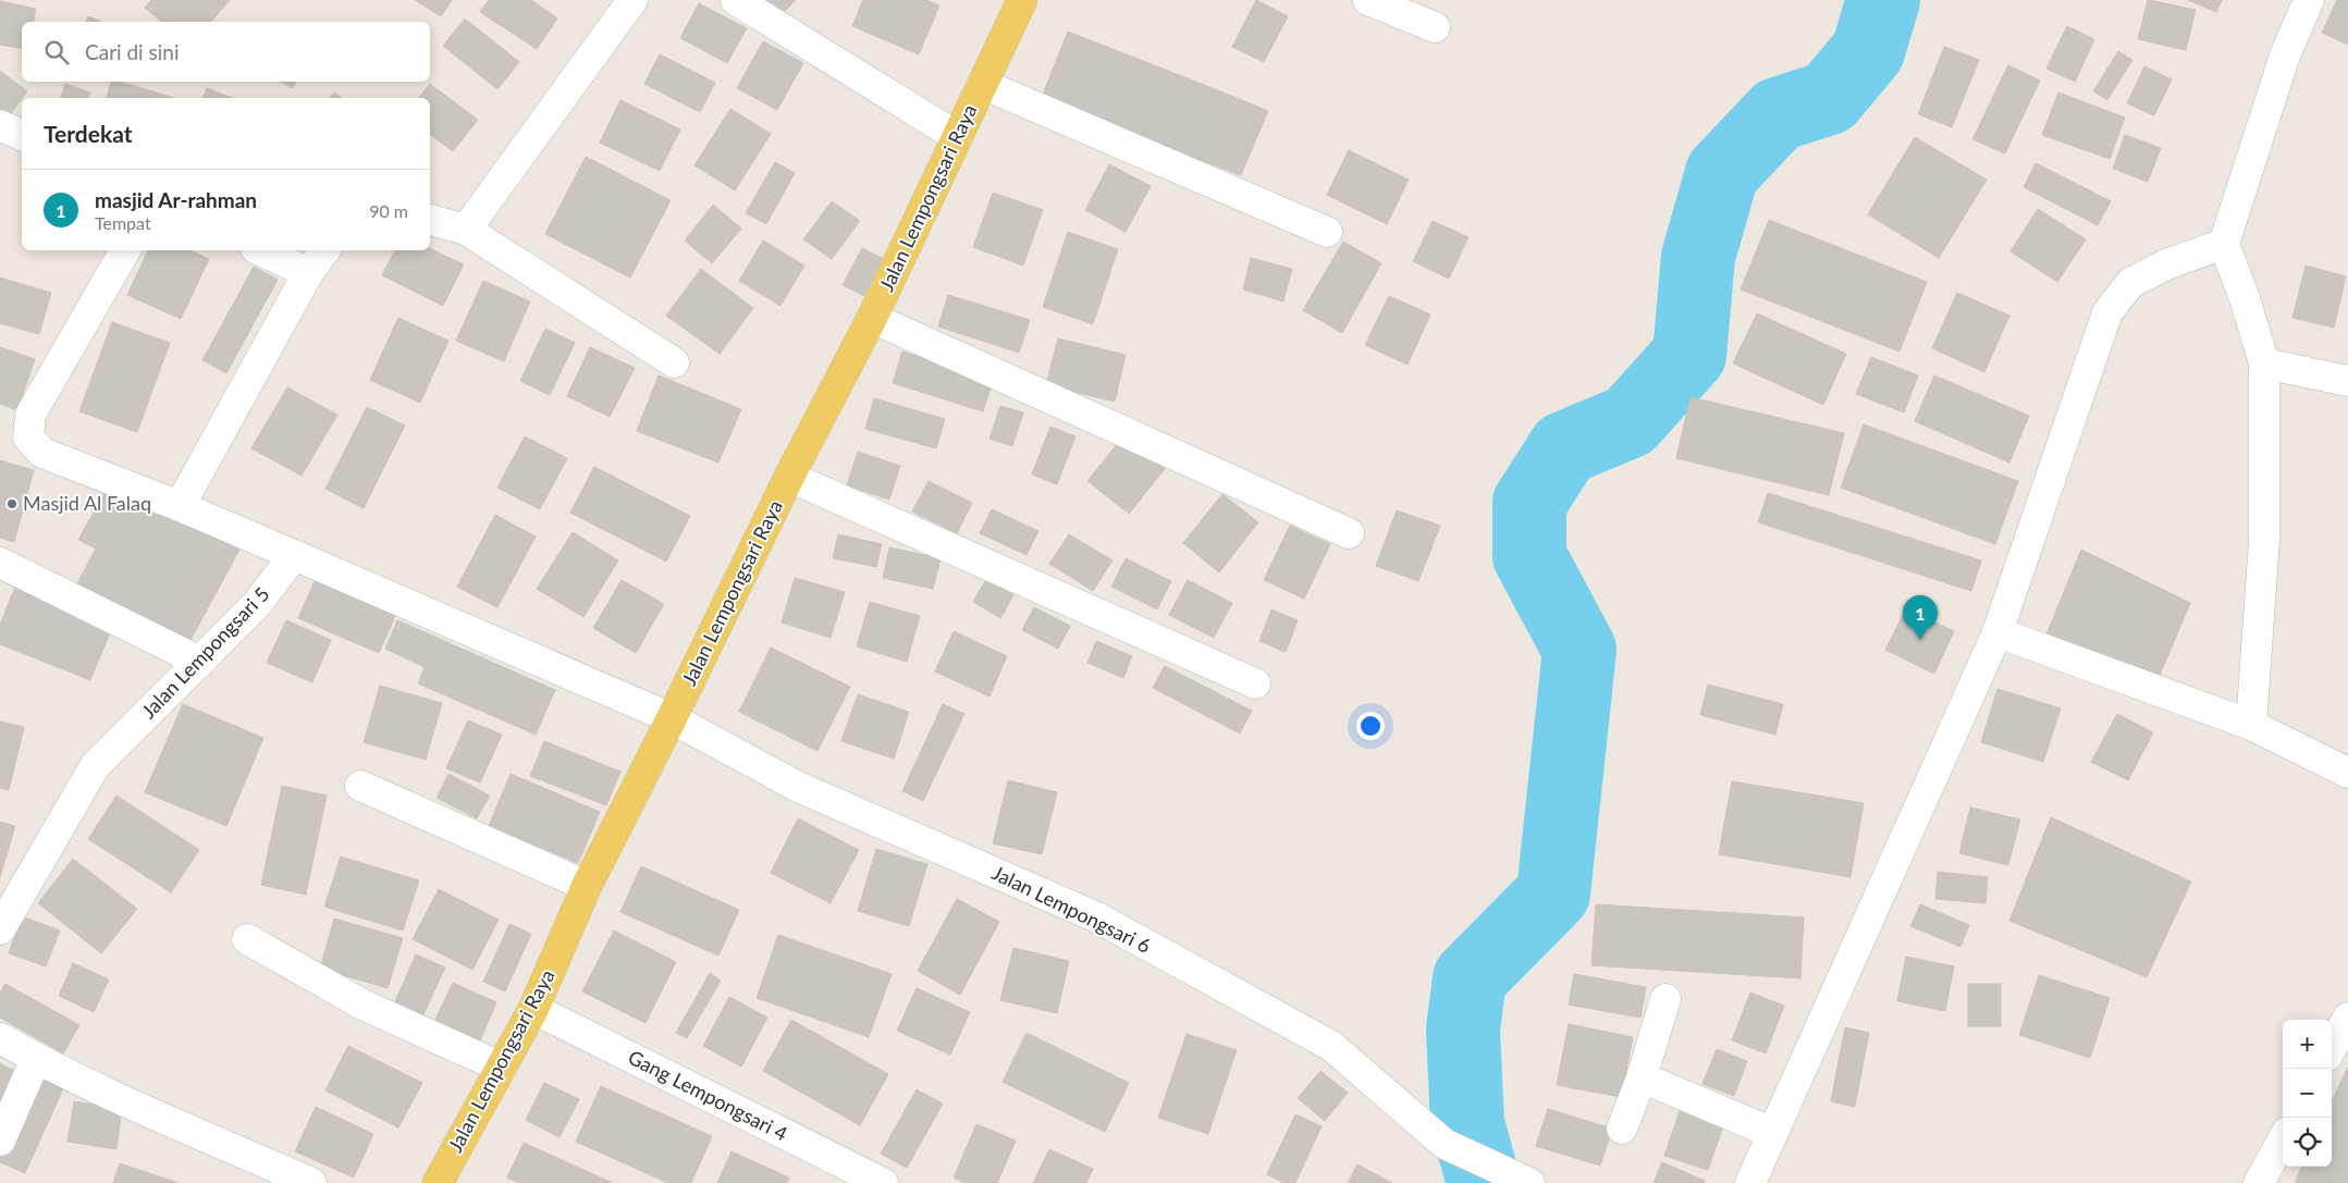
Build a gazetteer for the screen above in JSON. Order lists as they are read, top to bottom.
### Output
{
  "streets": {
    "main road": ["Jalan Lempongsari Raya"],
    "street": ["Jalan Lempongsari 5", "Jalan Lempongsari 6", "Gang Lempongsari 4"]
  },
  "crossings": [
    ["Jalan Lempongsari Raya", "Jalan Lempongsari 6"],
    ["Jalan Lempongsari Raya", "Gang Lempongsari 4"]
  ],
  "places": ["Masjid Al Falaq"],
  "page": {
    "search": "Cari di sini",
    "heading": "Terdekat",
    "list": [
      {
        "mark": "1",
        "name": "masjid Ar-rahman",
        "note": "Tempat",
        "value": "90 m"
      }
    ],
    "pins": "1",
    "map_buttons": ["+", "−"]
  }
}
